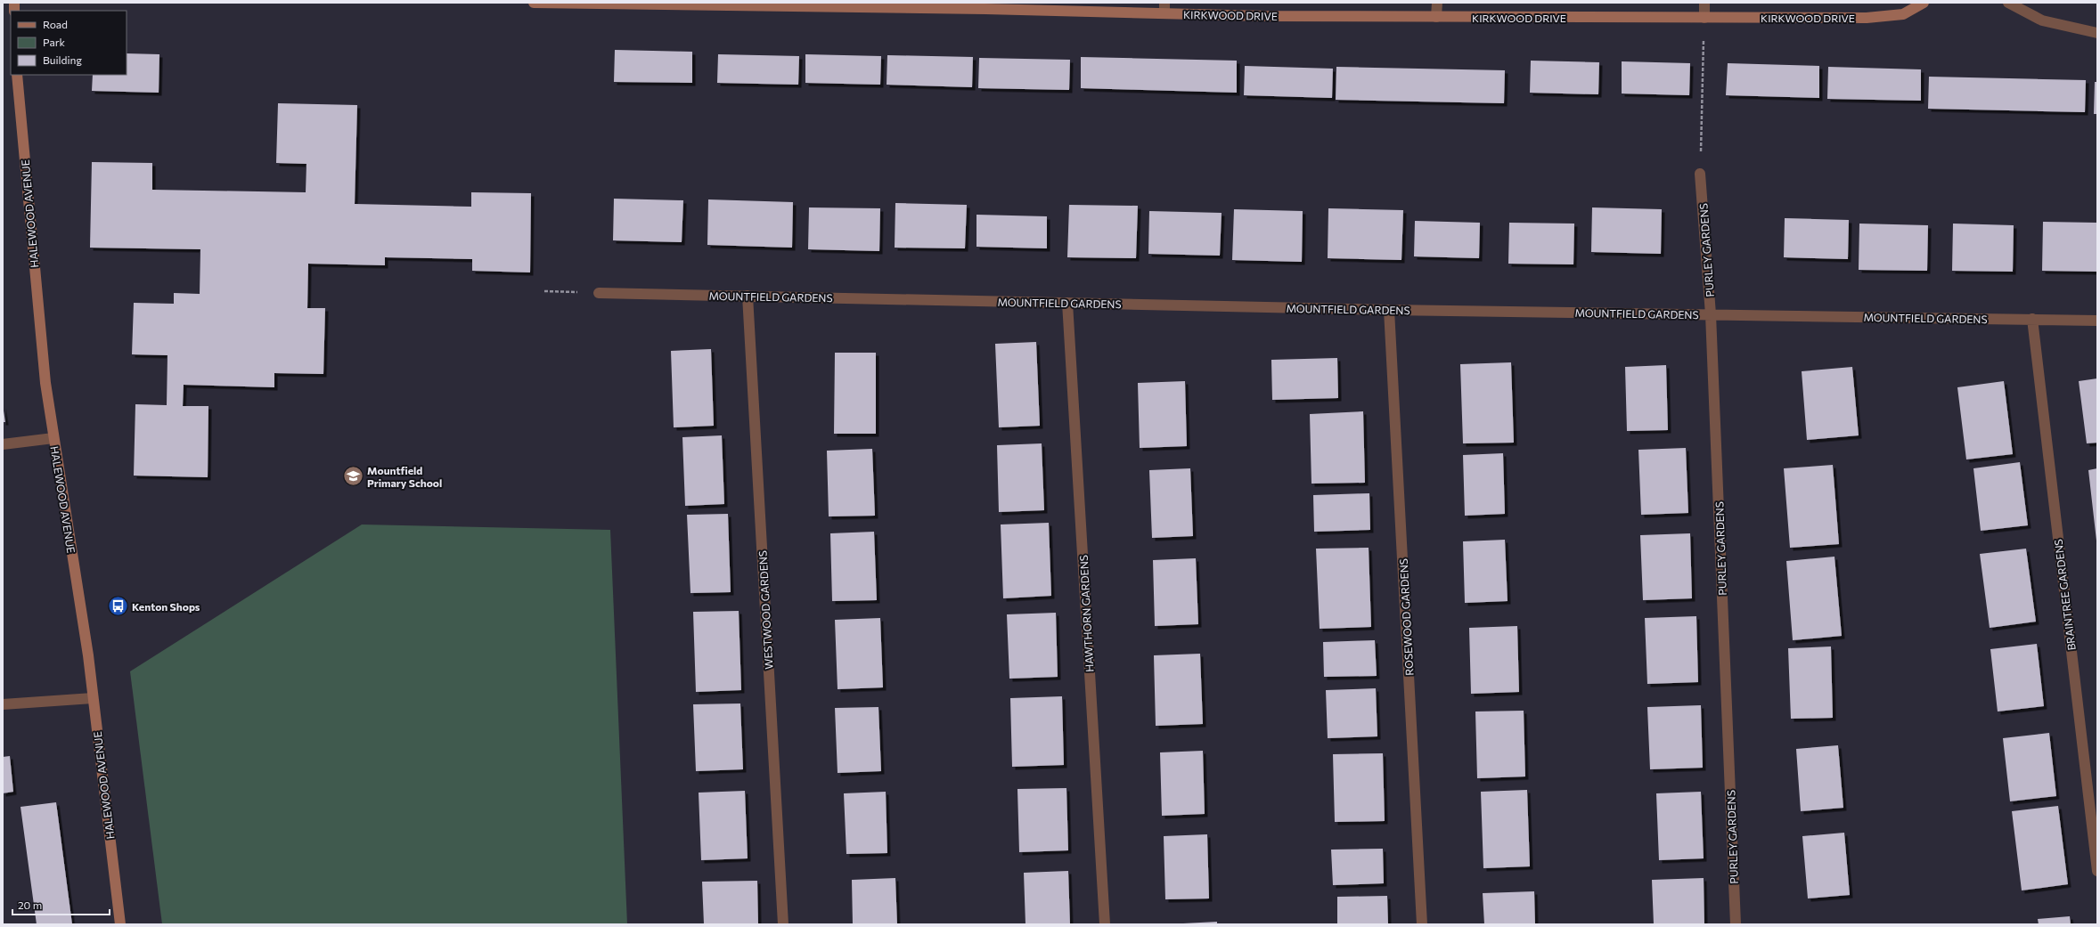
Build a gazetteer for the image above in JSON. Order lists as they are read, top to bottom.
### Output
{
  "streets": {
    "street": [
      "KIRKWOOD DRIVE",
      "HALEWOOD AVENUE",
      "PURLEY GARDENS",
      "MOUNTFIELD GARDENS",
      "BRAINTREE GARDENS",
      "WESTWOOD GARDENS",
      "HAWTHORN GARDENS",
      "ROSEWOOD GARDENS"
    ]
  },
  "crossings": [
    ["PURLEY GARDENS", "MOUNTFIELD GARDENS"],
    ["MOUNTFIELD GARDENS", "BRAINTREE GARDENS"],
    ["MOUNTFIELD GARDENS", "WESTWOOD GARDENS"],
    ["MOUNTFIELD GARDENS", "HAWTHORN GARDENS"],
    ["MOUNTFIELD GARDENS", "ROSEWOOD GARDENS"]
  ],
  "places": {
    "school or university": ["Mountfield Primary School"],
    "bus stop": ["Kenton Shops"]
  },
  "legend": ["Road", "Park", "Building"],
  "scale_bar": "20 m"
}
